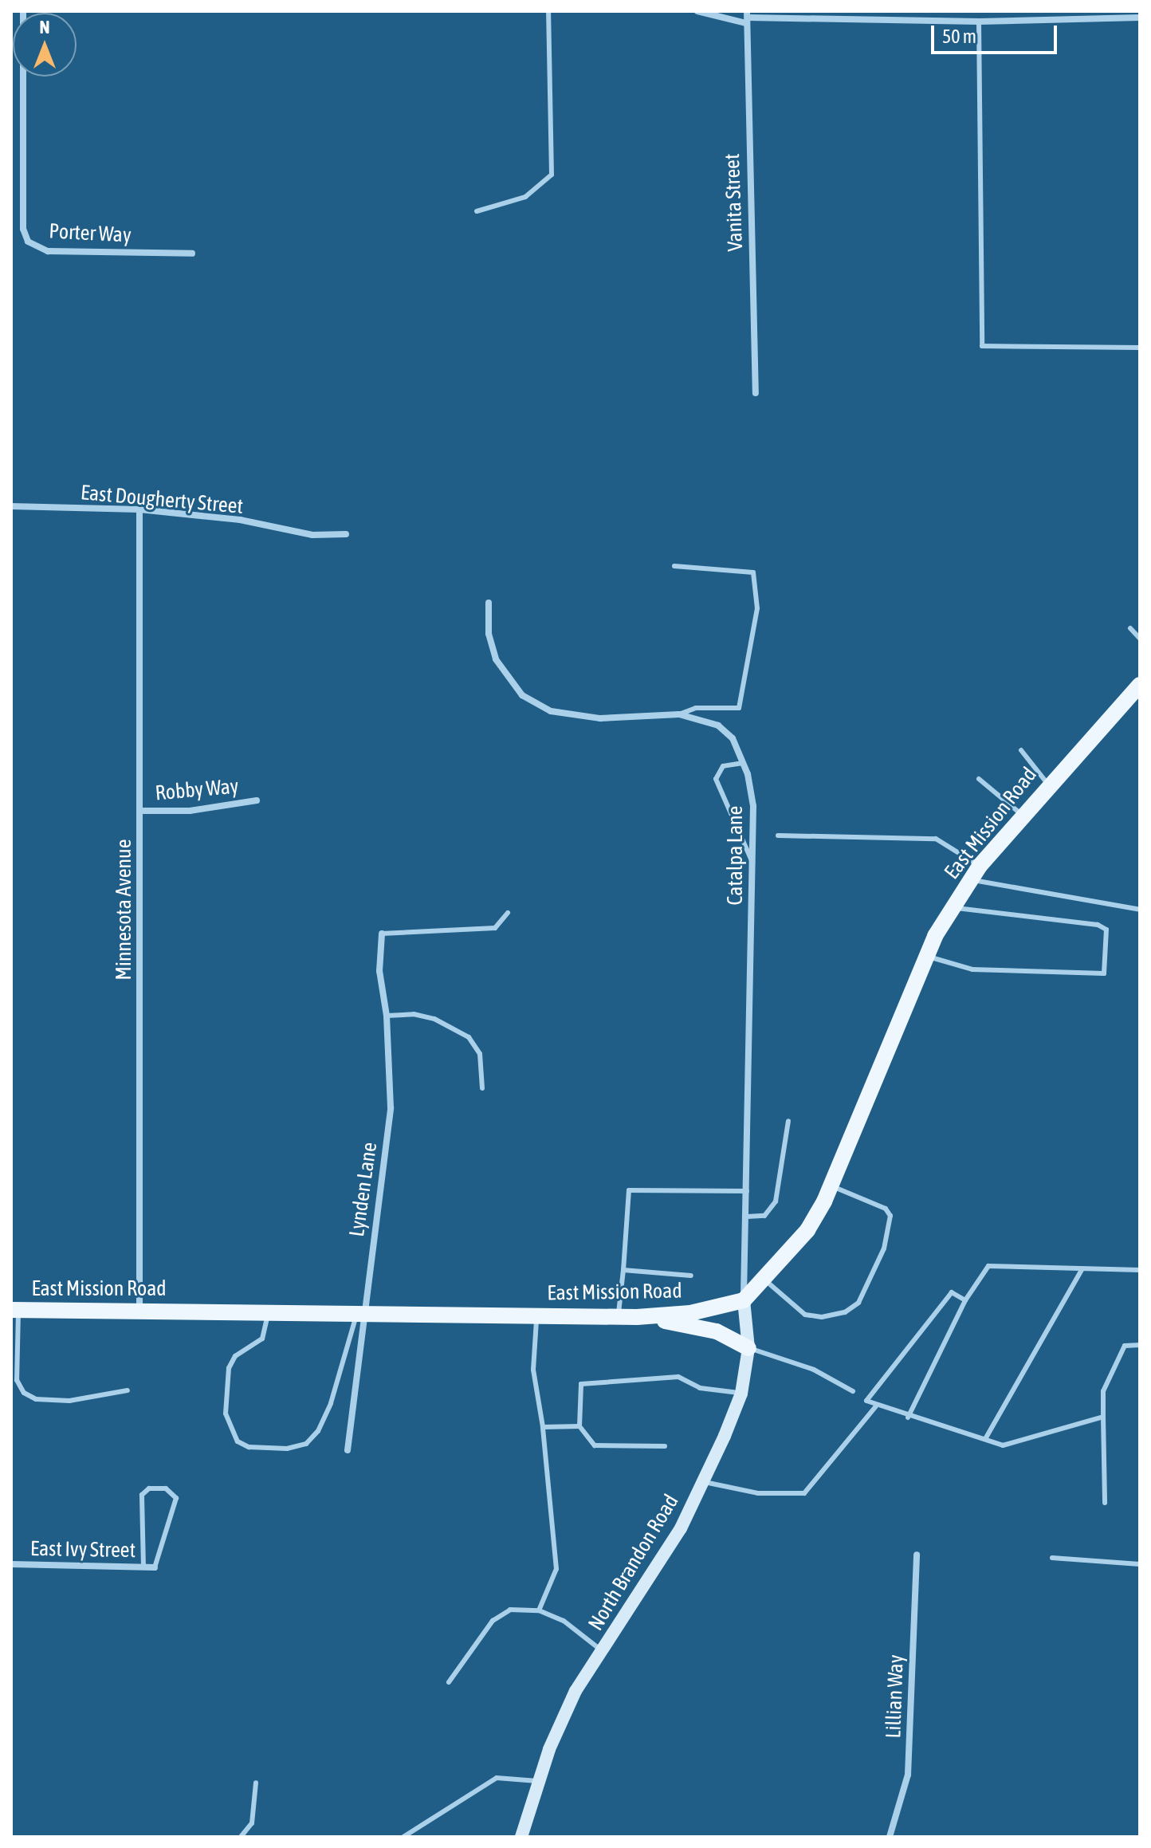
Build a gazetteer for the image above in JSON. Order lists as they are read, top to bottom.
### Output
{
  "streets": {
    "main road": ["East Mission Road"],
    "street": [
      "Vanita Street",
      "Porter Way",
      "East Dougherty Street",
      "Robby Way",
      "Catalpa Lane",
      "Minnesota Avenue",
      "Lynden Lane",
      "East Ivy Street",
      "North Brandon Road",
      "Lillian Way"
    ]
  },
  "crossings": [
    ["East Dougherty Street", "Minnesota Avenue"],
    ["Robby Way", "Minnesota Avenue"],
    ["East Mission Road", "Catalpa Lane"],
    ["East Mission Road", "Minnesota Avenue"],
    ["East Mission Road", "Lynden Lane"],
    ["East Mission Road", "North Brandon Road"],
    ["Catalpa Lane", "North Brandon Road"]
  ],
  "scale_bar": "50 m",
  "north": "top"
}
